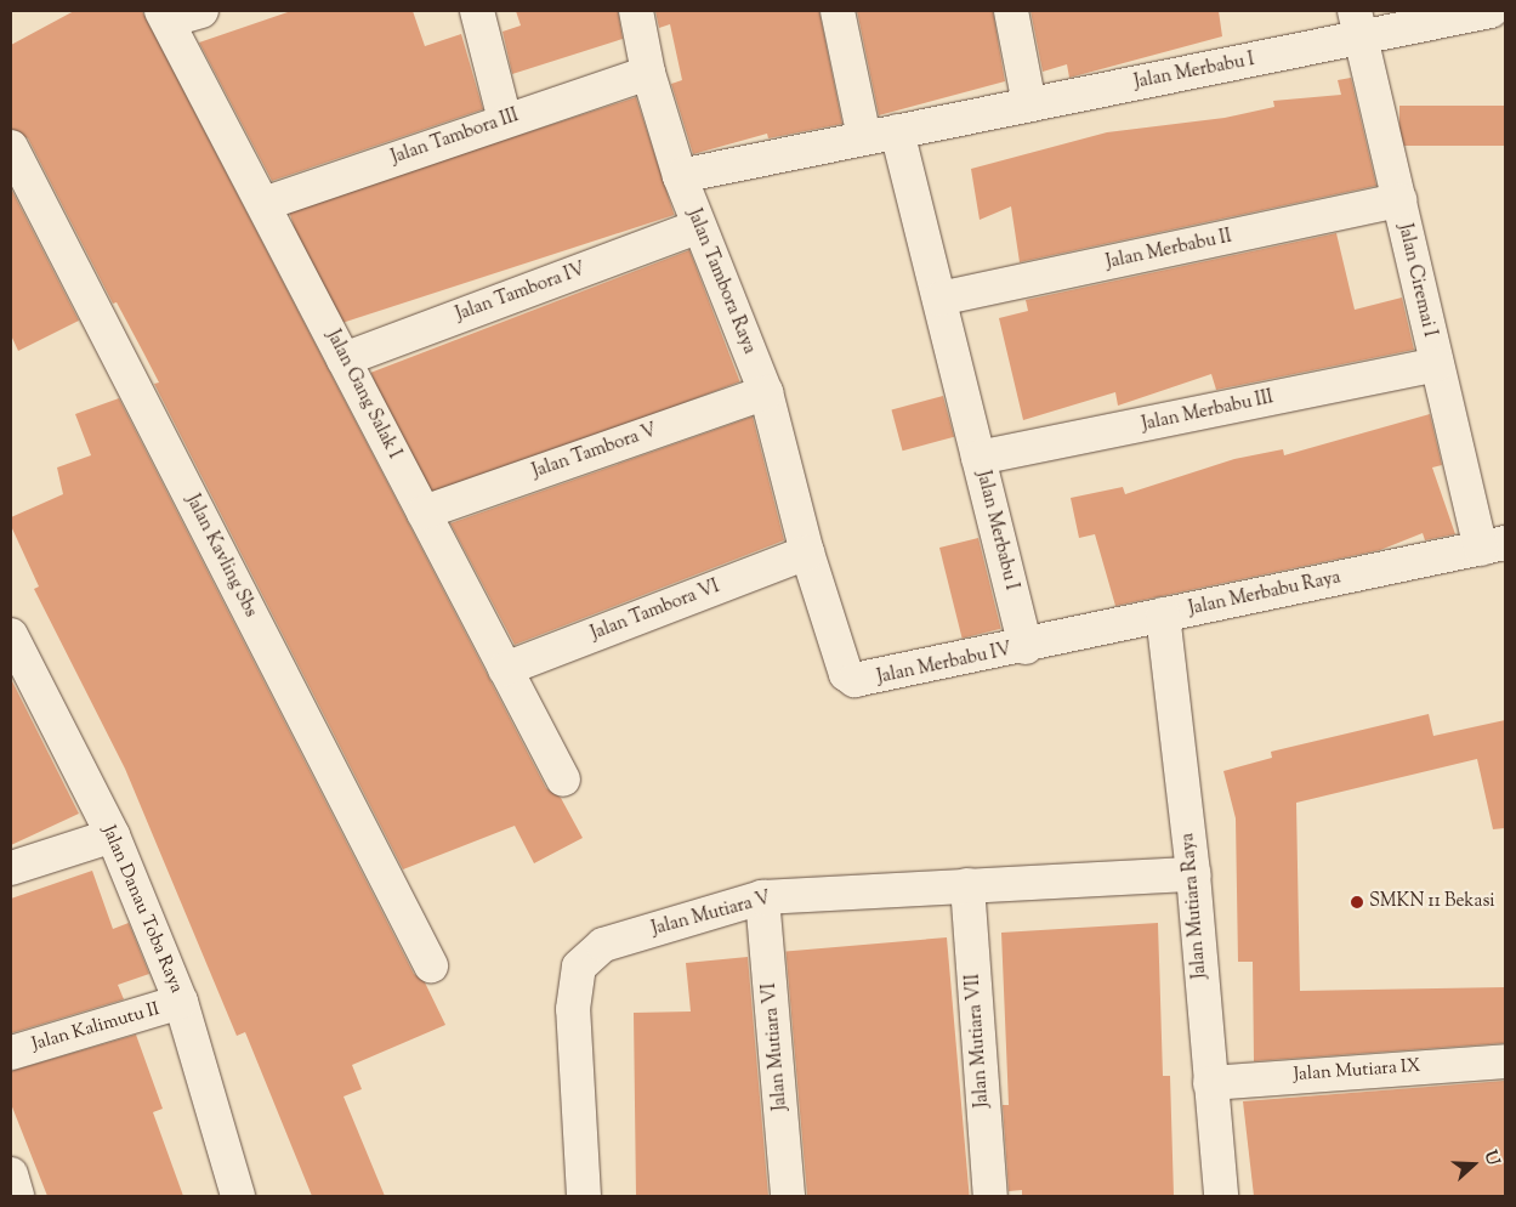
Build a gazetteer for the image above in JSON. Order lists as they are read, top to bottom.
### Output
{
  "streets": {
    "street": [
      "Jalan Merbabu I",
      "Jalan Tambora III",
      "Jalan Merbabu II",
      "Jalan Ciremai I",
      "Jalan Tambora Raya",
      "Jalan Tambora IV",
      "Jalan Gang Salak I",
      "Jalan Merbabu III",
      "Jalan Tambora V",
      "Jalan Kavling Sbs",
      "Jalan Merbabu Raya",
      "Jalan Tambora VI",
      "Jalan Merbabu IV",
      "Jalan Mutiara Raya",
      "Jalan Danau Toba Raya",
      "Jalan Mutiara V",
      "Jalan Kalimutu II",
      "Jalan Mutiara VII",
      "Jalan Mutiara VI",
      "Jalan Mutiara IX"
    ]
  },
  "crossings": [
    ["Jalan Merbabu I", "Jalan Merbabu II"],
    ["Jalan Merbabu I", "Jalan Ciremai I"],
    ["Jalan Merbabu I", "Jalan Tambora Raya"],
    ["Jalan Merbabu I", "Jalan Merbabu III"],
    ["Jalan Merbabu I", "Jalan Merbabu Raya"],
    ["Jalan Merbabu I", "Jalan Merbabu IV"],
    ["Jalan Tambora III", "Jalan Tambora Raya"],
    ["Jalan Tambora III", "Jalan Gang Salak I"],
    ["Jalan Merbabu II", "Jalan Ciremai I"],
    ["Jalan Ciremai I", "Jalan Merbabu III"],
    ["Jalan Ciremai I", "Jalan Merbabu Raya"],
    ["Jalan Tambora Raya", "Jalan Tambora IV"],
    ["Jalan Tambora Raya", "Jalan Tambora V"],
    ["Jalan Tambora Raya", "Jalan Tambora VI"],
    ["Jalan Tambora Raya", "Jalan Merbabu IV"],
    ["Jalan Tambora IV", "Jalan Gang Salak I"],
    ["Jalan Gang Salak I", "Jalan Tambora V"],
    ["Jalan Gang Salak I", "Jalan Tambora VI"],
    ["Jalan Merbabu Raya", "Jalan Merbabu IV"],
    ["Jalan Merbabu Raya", "Jalan Mutiara Raya"],
    ["Jalan Tambora VI", "Jalan Merbabu IV"],
    ["Jalan Mutiara Raya", "Jalan Mutiara V"],
    ["Jalan Mutiara Raya", "Jalan Mutiara IX"],
    ["Jalan Danau Toba Raya", "Jalan Kalimutu II"],
    ["Jalan Mutiara V", "Jalan Mutiara VII"],
    ["Jalan Mutiara V", "Jalan Mutiara VI"]
  ],
  "places": ["SMKN 11 Bekasi"],
  "north": "right"
}
